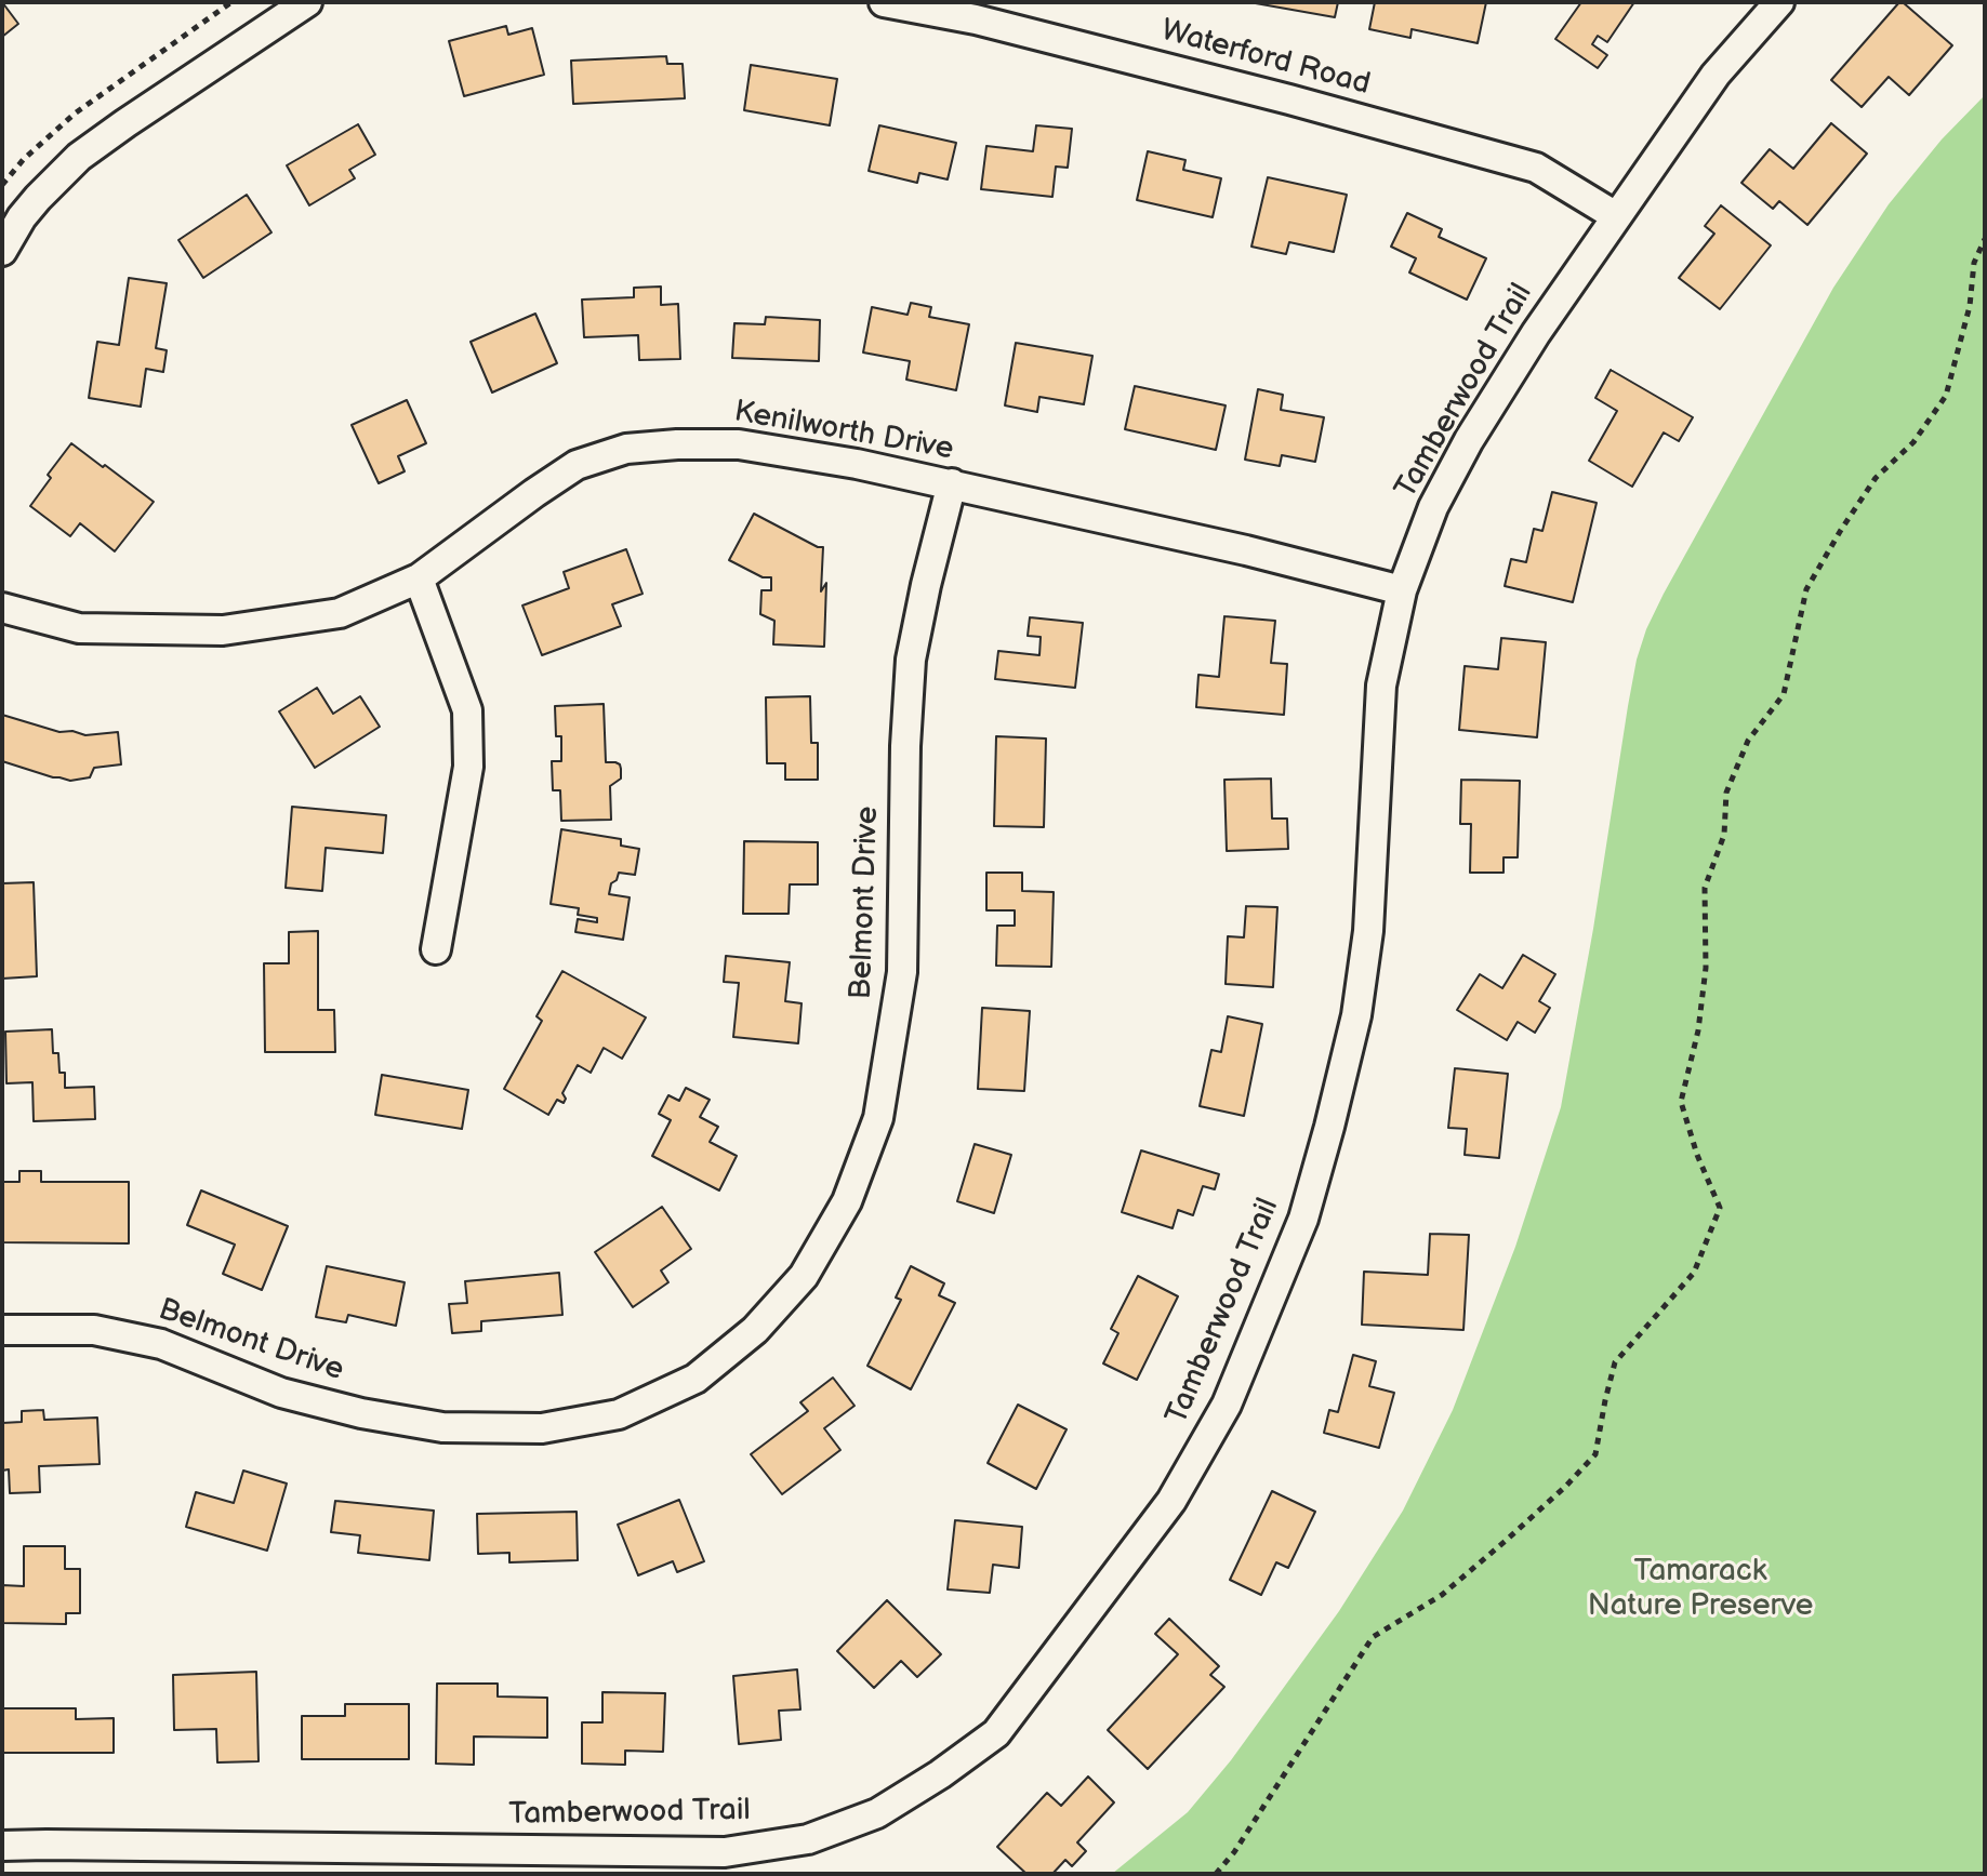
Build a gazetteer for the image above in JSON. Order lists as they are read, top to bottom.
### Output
{
  "streets": {
    "street": [
      "Waterford Road",
      "Tamberwood Trail",
      "Kenilworth Drive",
      "Belmont Drive"
    ]
  },
  "crossings": [
    ["Waterford Road", "Tamberwood Trail"],
    ["Tamberwood Trail", "Kenilworth Drive"],
    ["Kenilworth Drive", "Belmont Drive"]
  ],
  "parks": ["Tamarack Nature Preserve"]
}
